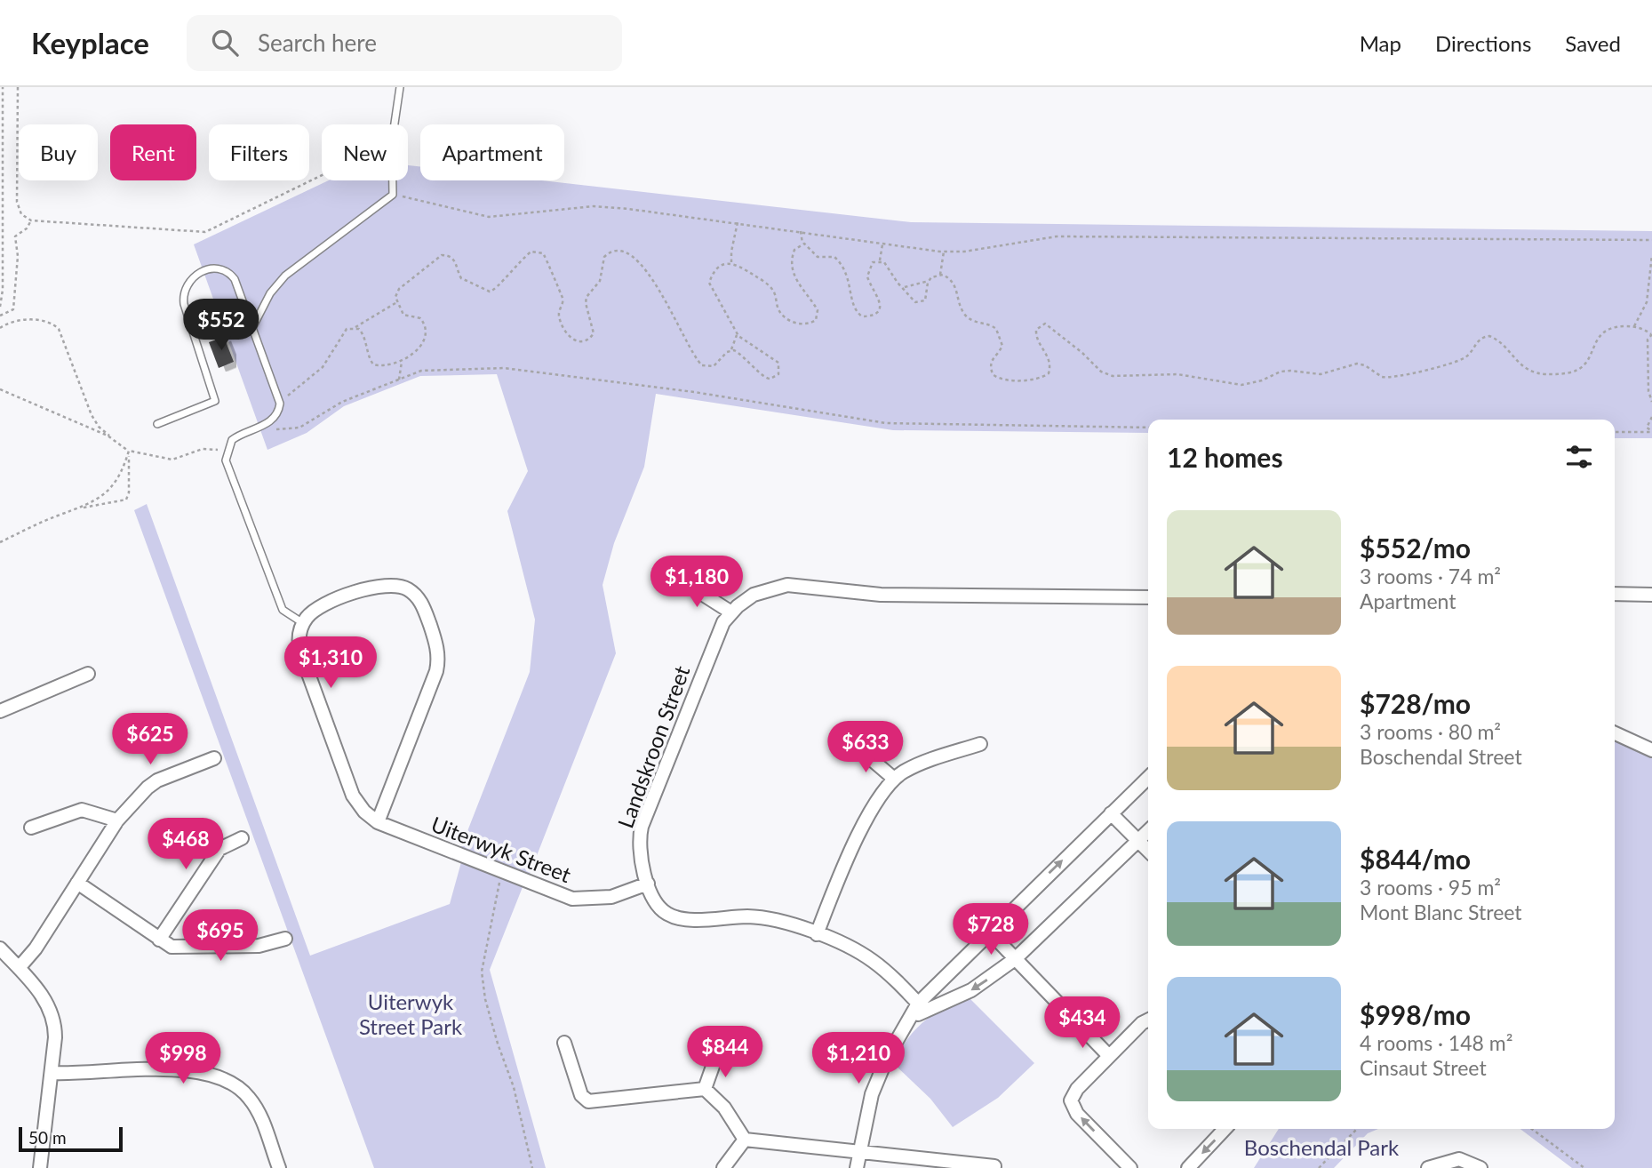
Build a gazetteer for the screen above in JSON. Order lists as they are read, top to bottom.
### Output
{
  "streets": {
    "street": ["Landskroon Street", "Uiterwyk Street"]
  },
  "crossings": [
    ["Landskroon Street", "Uiterwyk Street"]
  ],
  "parks": ["Uiterwyk Street Park", "Boschendal Park"],
  "scale_bar": "50 m",
  "page": {
    "header": "Keyplace",
    "search": "Search here",
    "nav": ["Map", "Directions", "Saved"],
    "chip": [
      "Buy",
      "Rent",
      "Filters",
      "New",
      "Apartment"
    ],
    "price": [
      "$552",
      "$1,180",
      "$1,310",
      "$625",
      "$633",
      "$468",
      "$728",
      "$695",
      "$434",
      "$844",
      "$998",
      "$1,210"
    ],
    "heading": "12 homes",
    "list": [
      {
        "name": "$552/mo",
        "note": "3 rooms · 74 m² · Apartment"
      },
      {
        "name": "$728/mo",
        "note": "3 rooms · 80 m² · Boschendal Street"
      },
      {
        "name": "$844/mo",
        "note": "3 rooms · 95 m² · Mont Blanc Street"
      },
      {
        "name": "$998/mo",
        "note": "4 rooms · 148 m² · Cinsaut Street"
      }
    ],
    "scale": "50 m"
  }
}
